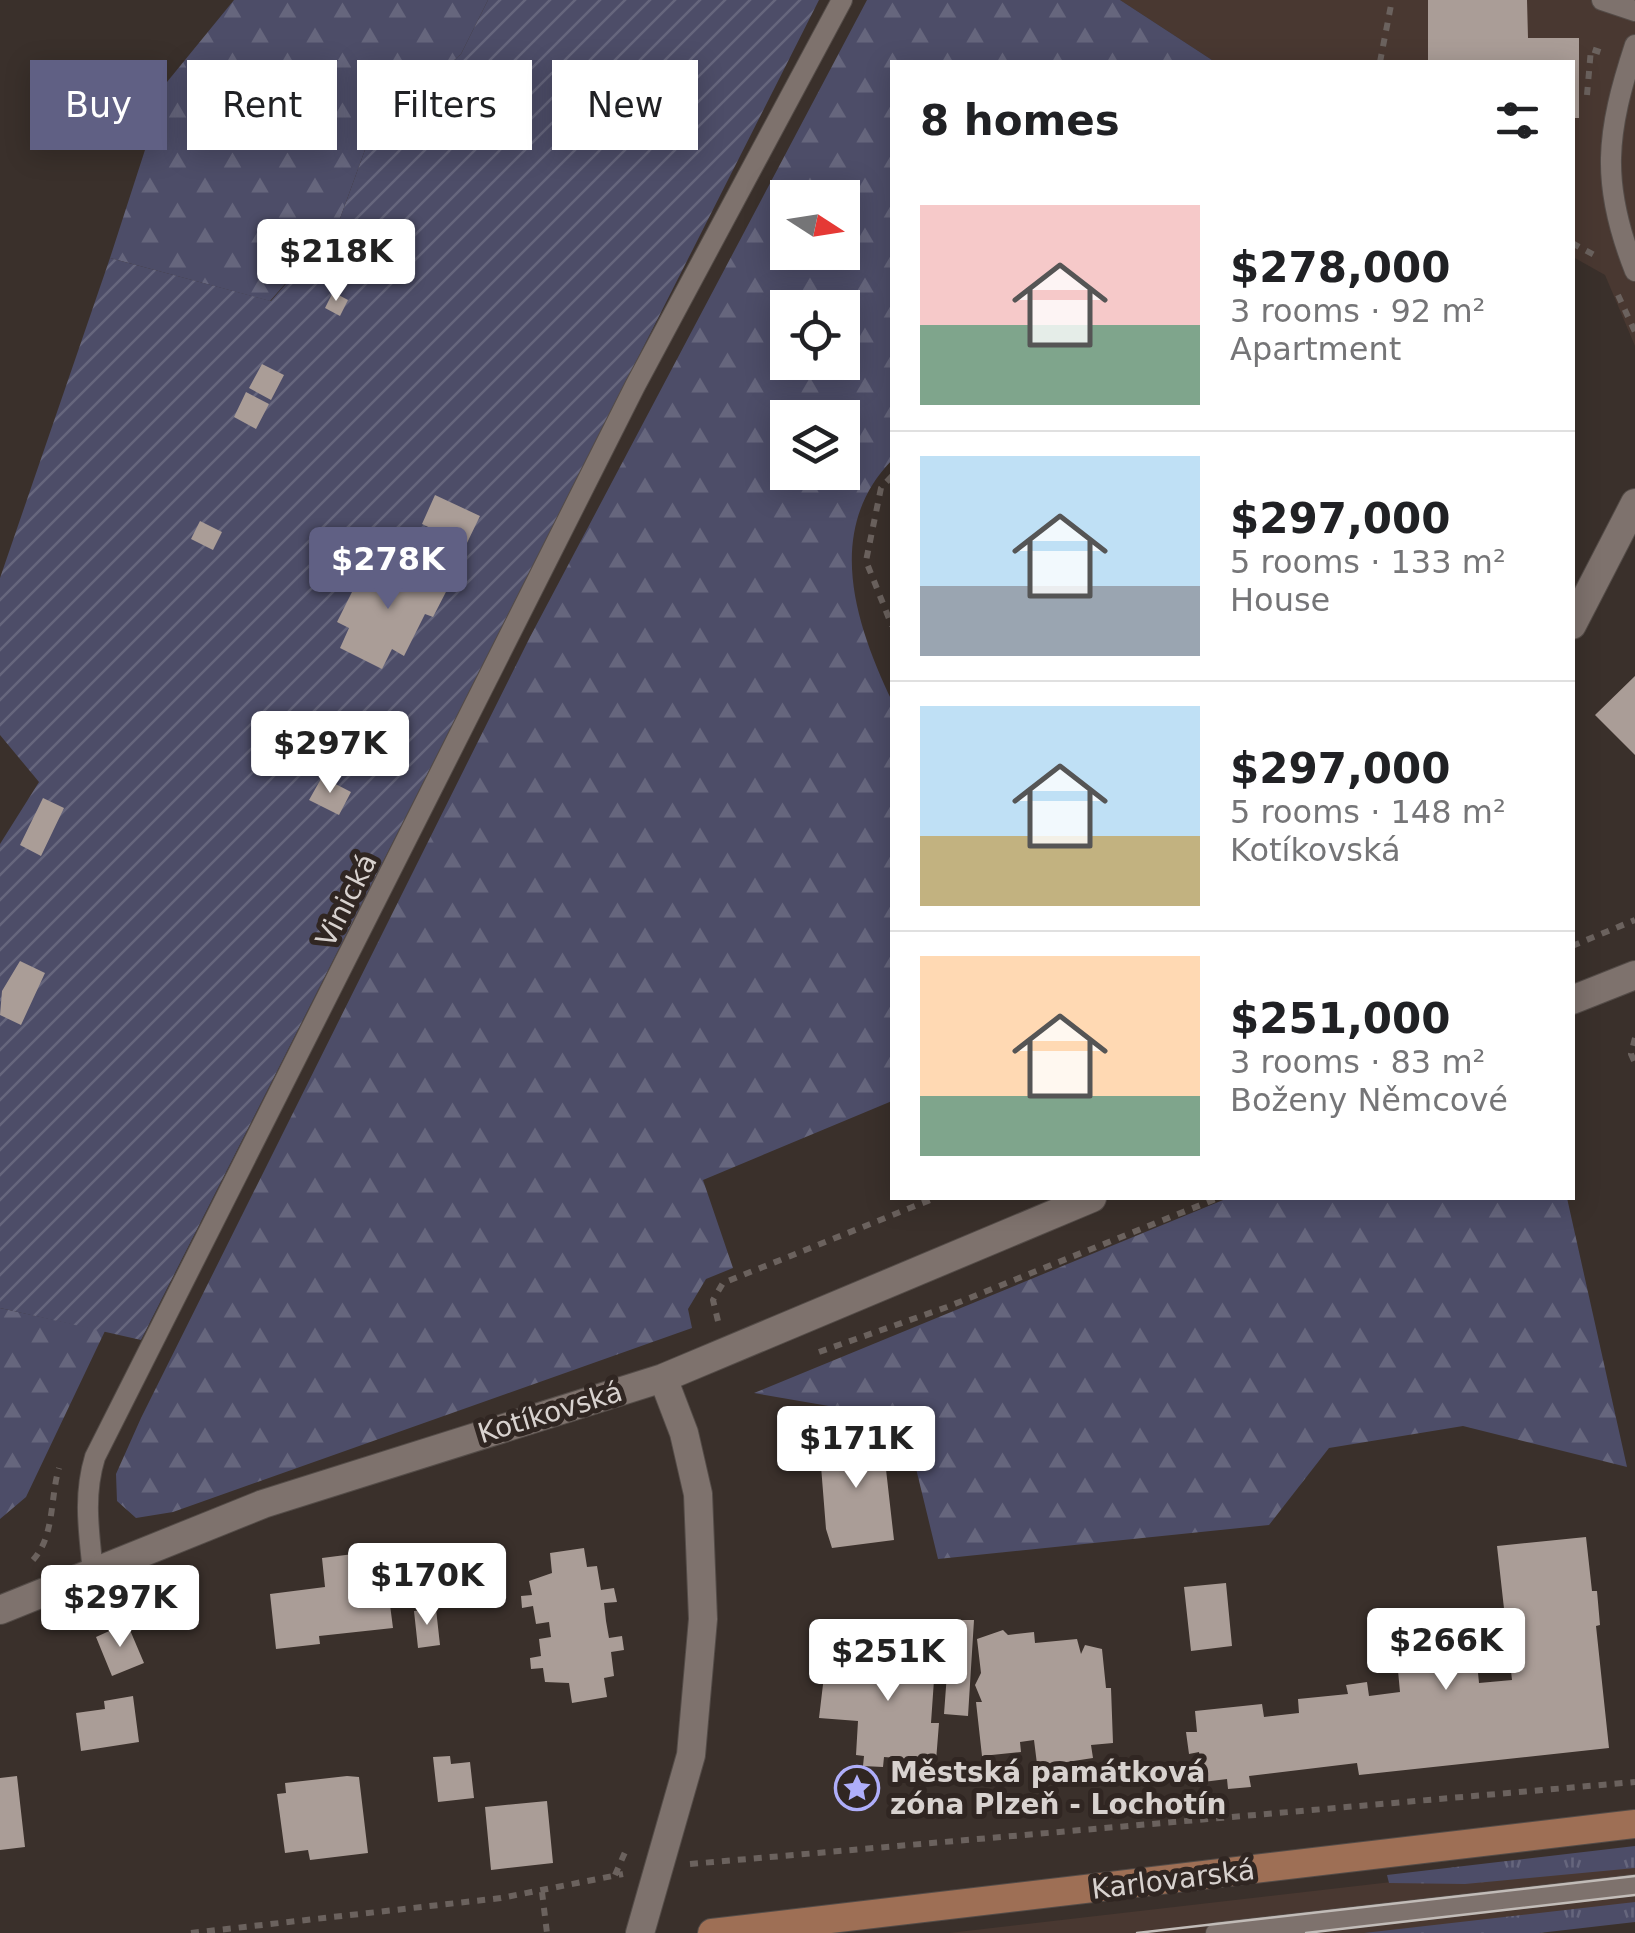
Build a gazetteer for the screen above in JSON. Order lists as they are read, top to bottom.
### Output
{
  "streets": {
    "main road": ["Karlovarská"],
    "street": ["Kotíkovská"],
    "lane": ["Vinická"]
  },
  "crossings": [
    ["Vinická", "Kotíkovská"]
  ],
  "places": {
    "place": ["Městská památková zóna Plzeň - Lochotín"]
  },
  "north": "right",
  "page": {
    "chip": [
      "Buy",
      "Rent",
      "Filters",
      "New"
    ],
    "heading": "8 homes",
    "list": [
      {
        "name": "$278,000",
        "note": "3 rooms · 92 m² · Apartment"
      },
      {
        "name": "$297,000",
        "note": "5 rooms · 133 m² · House"
      },
      {
        "name": "$297,000",
        "note": "5 rooms · 148 m² · Kotíkovská"
      },
      {
        "name": "$251,000",
        "note": "3 rooms · 83 m² · Boženy Němcové"
      }
    ],
    "price": [
      "$218K",
      "$278K",
      "$297K",
      "$171K",
      "$170K",
      "$297K",
      "$266K",
      "$251K"
    ]
  }
}
